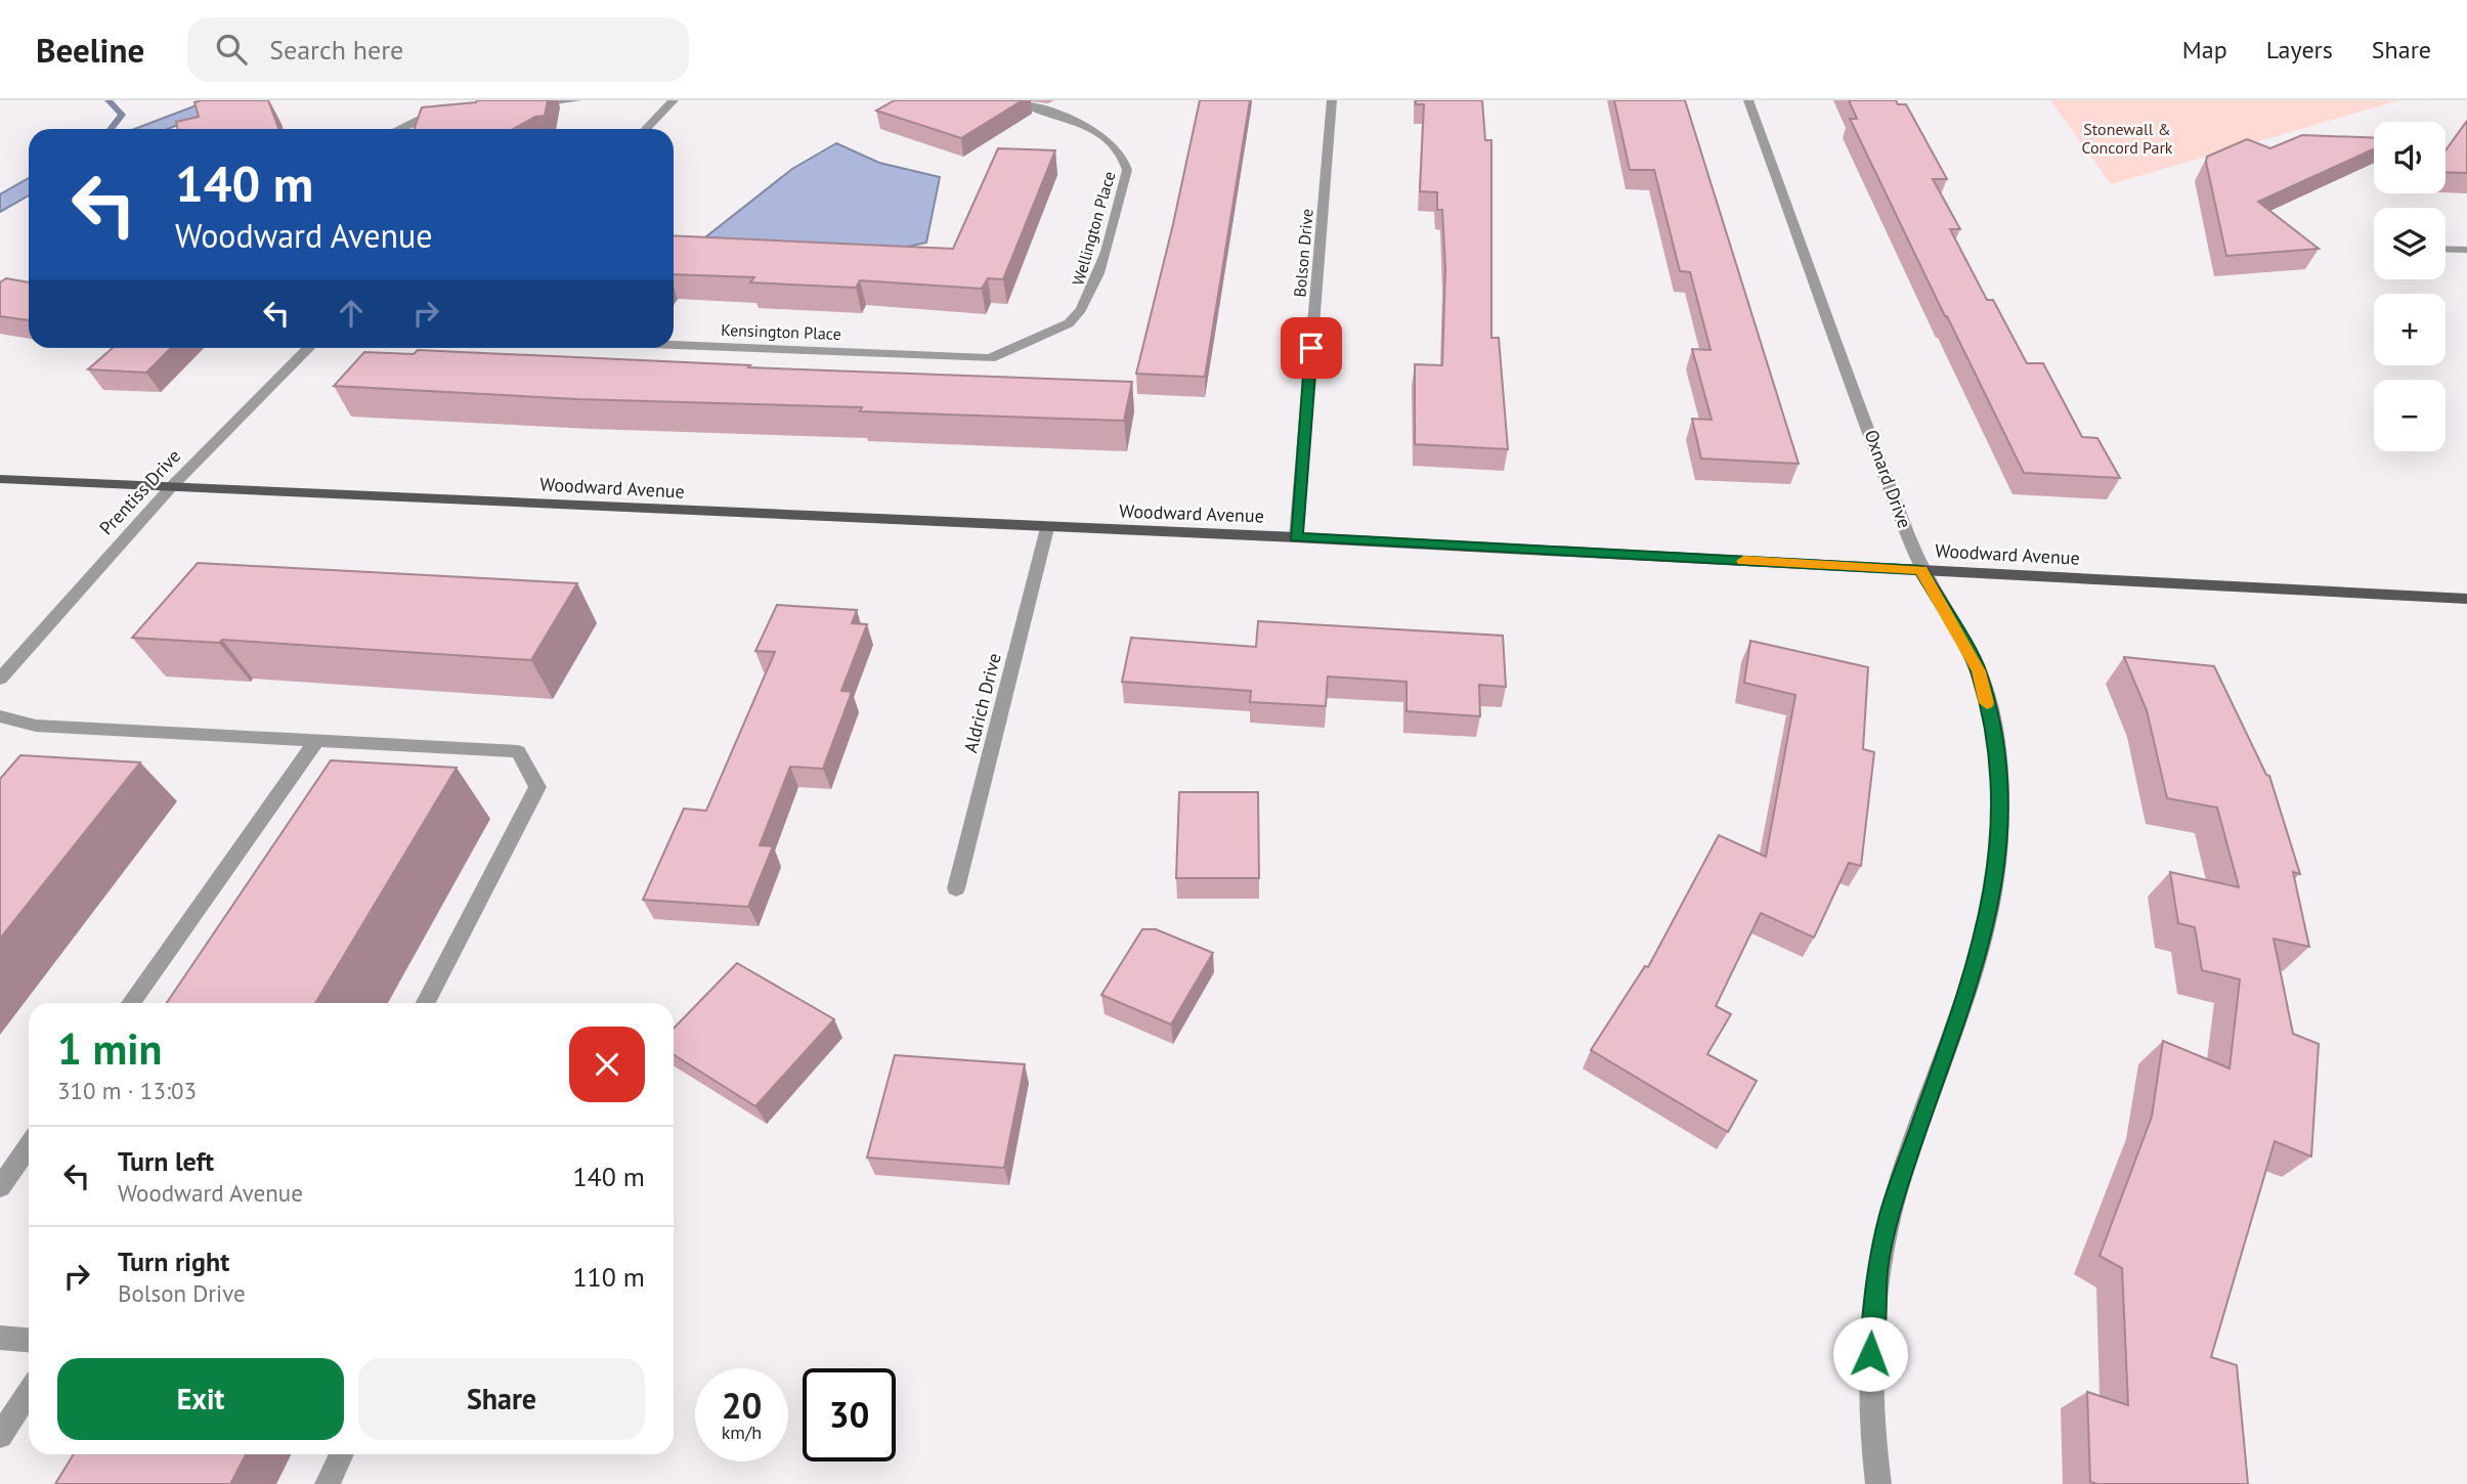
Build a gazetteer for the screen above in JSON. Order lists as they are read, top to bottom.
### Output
{
  "streets": {
    "main road": ["Woodward Avenue"],
    "street": [
      "Wellington Place",
      "Bolson Drive",
      "Kensington Place",
      "Oxnard Drive",
      "Prentiss Drive",
      "Aldrich Drive"
    ]
  },
  "crossings": [
    ["Wellington Place", "Kensington Place"],
    ["Bolson Drive", "Woodward Avenue"],
    ["Oxnard Drive", "Woodward Avenue"],
    ["Woodward Avenue", "Prentiss Drive"],
    ["Woodward Avenue", "Aldrich Drive"]
  ],
  "parks": ["Stonewall & Concord Park"],
  "page": {
    "header": "Beeline",
    "search": "Search here",
    "nav": ["Map", "Layers", "Share"],
    "map_buttons": ["+", "−"],
    "turn": ["140 m", "Woodward Avenue"],
    "heading": ["1 min", "310 m · 13:03"],
    "list": [
      {
        "name": "Turn left",
        "note": "Woodward Avenue",
        "value": "140 m"
      },
      {
        "name": "Turn right",
        "note": "Bolson Drive",
        "value": "110 m"
      }
    ],
    "buttons": ["Exit", "Share"],
    "speed": "20 km/h",
    "limit": "30"
  }
}
